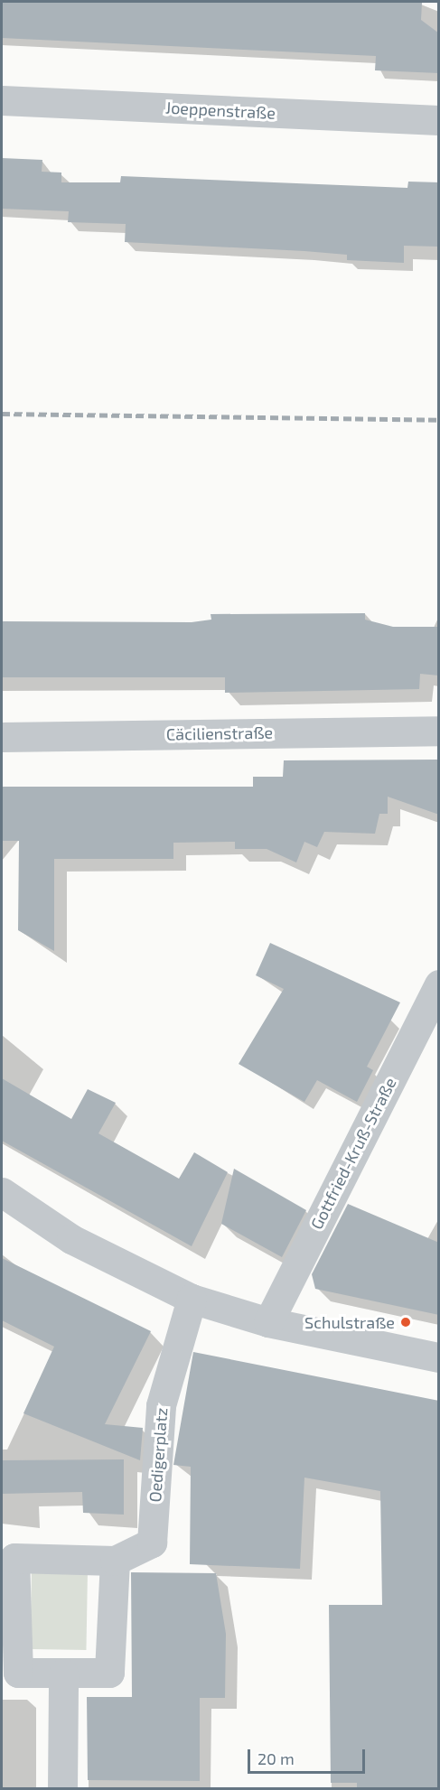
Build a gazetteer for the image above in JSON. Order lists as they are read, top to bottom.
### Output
{
  "streets": {
    "street": [
      "Joeppenstraße",
      "Cäcilienstraße",
      "Gottfried-Kruß-Straße",
      "Oedigerplatz"
    ]
  },
  "places": ["Schulstraße"],
  "scale_bar": "20 m"
}
